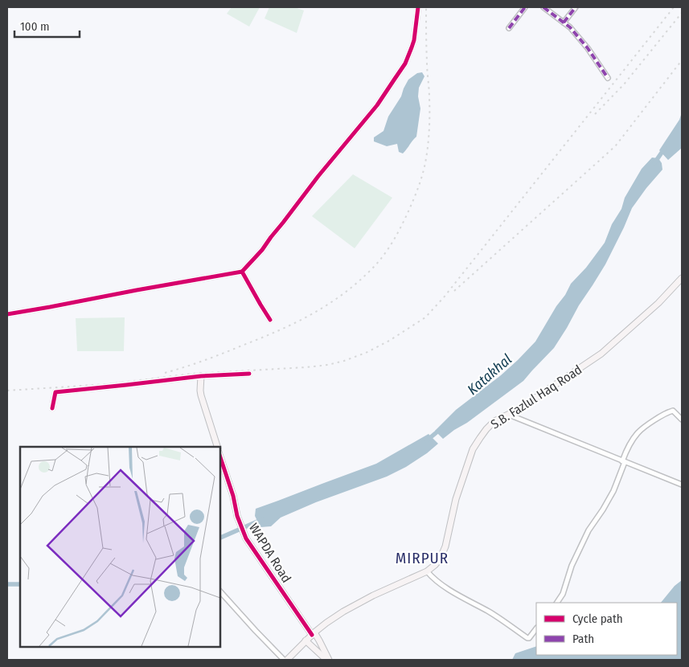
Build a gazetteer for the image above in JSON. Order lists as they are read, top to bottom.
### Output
{
  "streets": {
    "main road": ["S.B. Fazlul Haq Road", "WAPDA Road"]
  },
  "crossings": [
    ["S.B. Fazlul Haq Road", "WAPDA Road"]
  ],
  "districts": ["MIRPUR"],
  "water": ["Katakhal"],
  "legend": ["Cycle path", "Path"],
  "scale_bar": "100 m"
}
